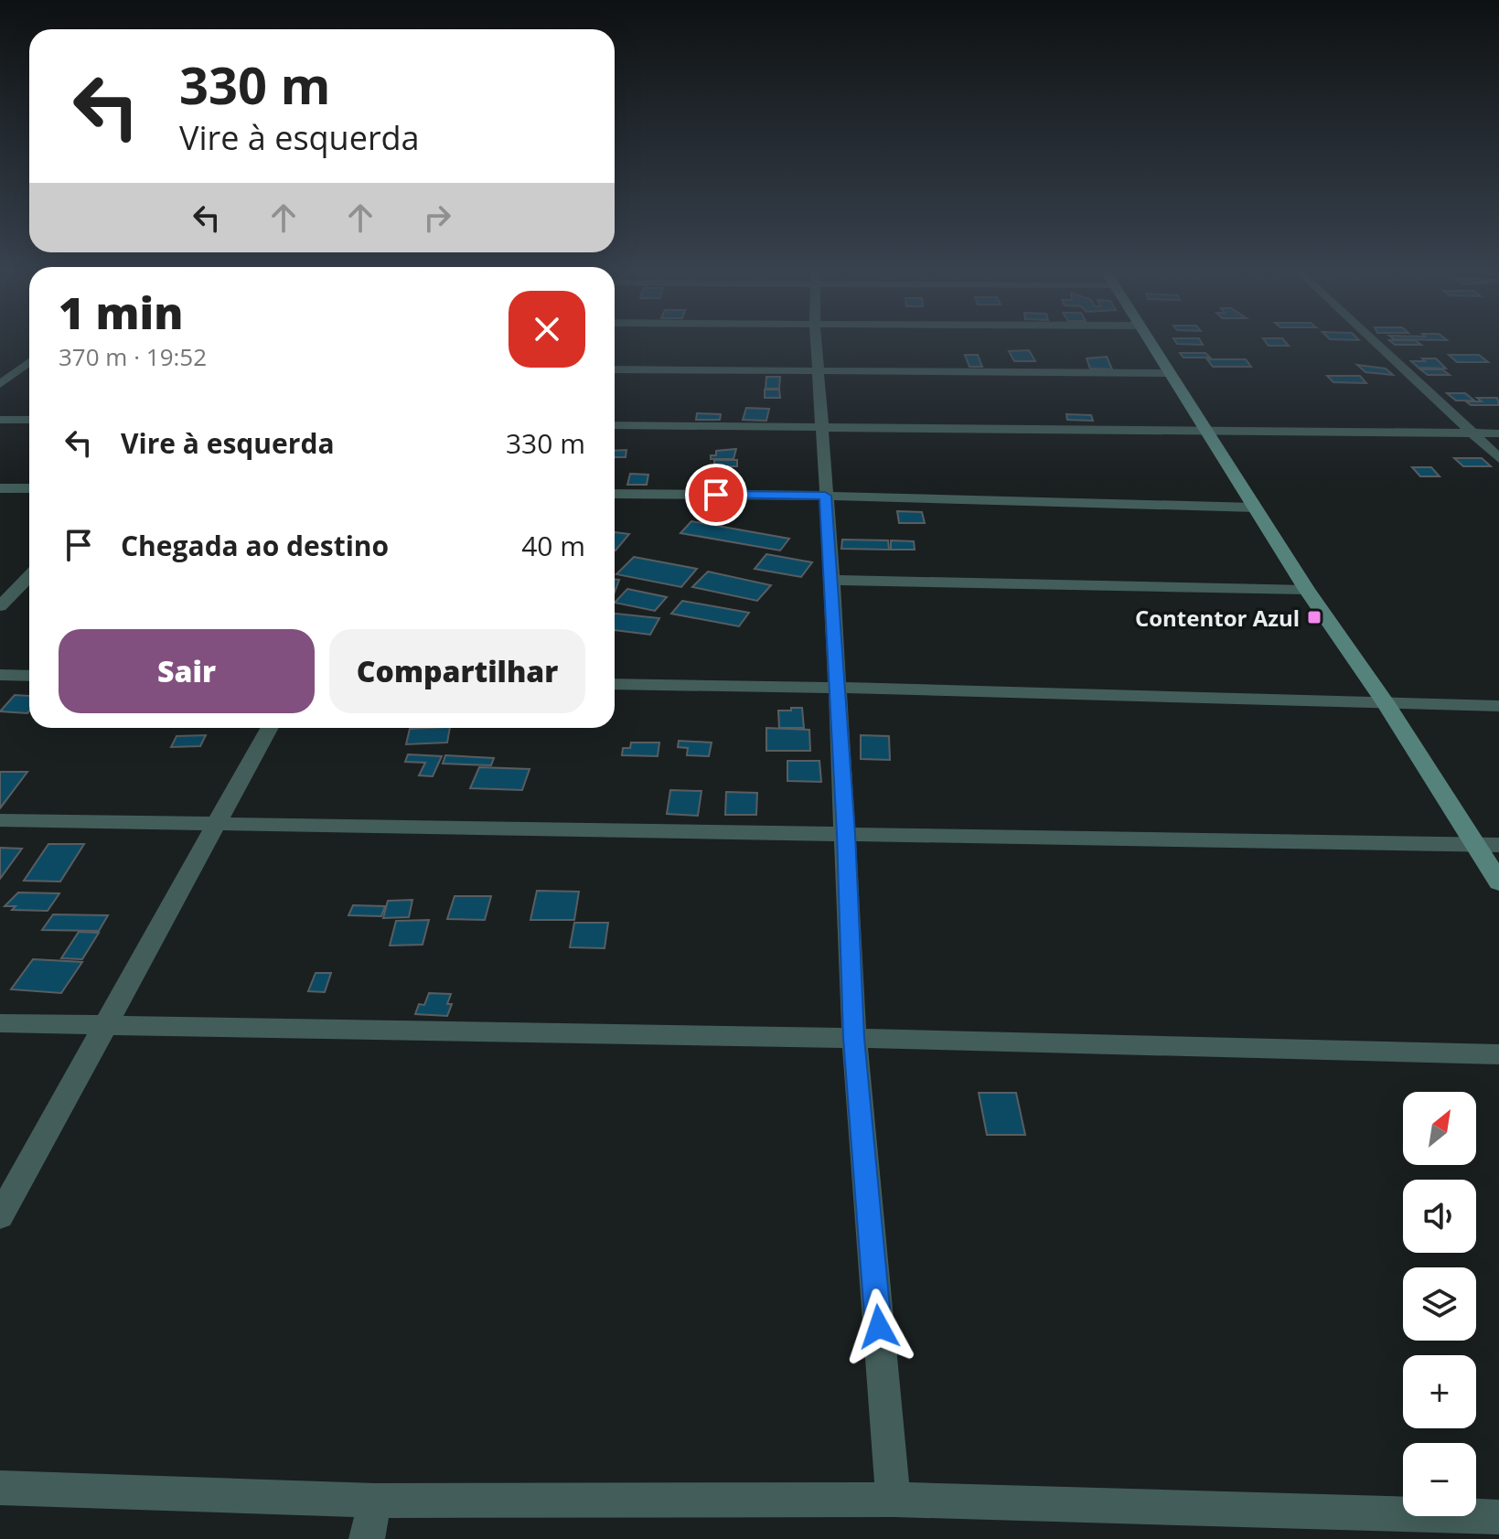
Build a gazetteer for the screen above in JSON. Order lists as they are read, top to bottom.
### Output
{
  "places": {
    "transit": ["Contentor Azul"]
  },
  "north": "top right",
  "page": {
    "turn": ["330 m", "Vire à esquerda"],
    "heading": ["1 min", "370 m · 19:52"],
    "list": [
      {
        "name": "Vire à esquerda",
        "value": "330 m"
      },
      {
        "name": "Chegada ao destino",
        "value": "40 m"
      }
    ],
    "buttons": ["Sair", "Compartilhar"],
    "map_buttons": ["+", "−"]
  }
}
